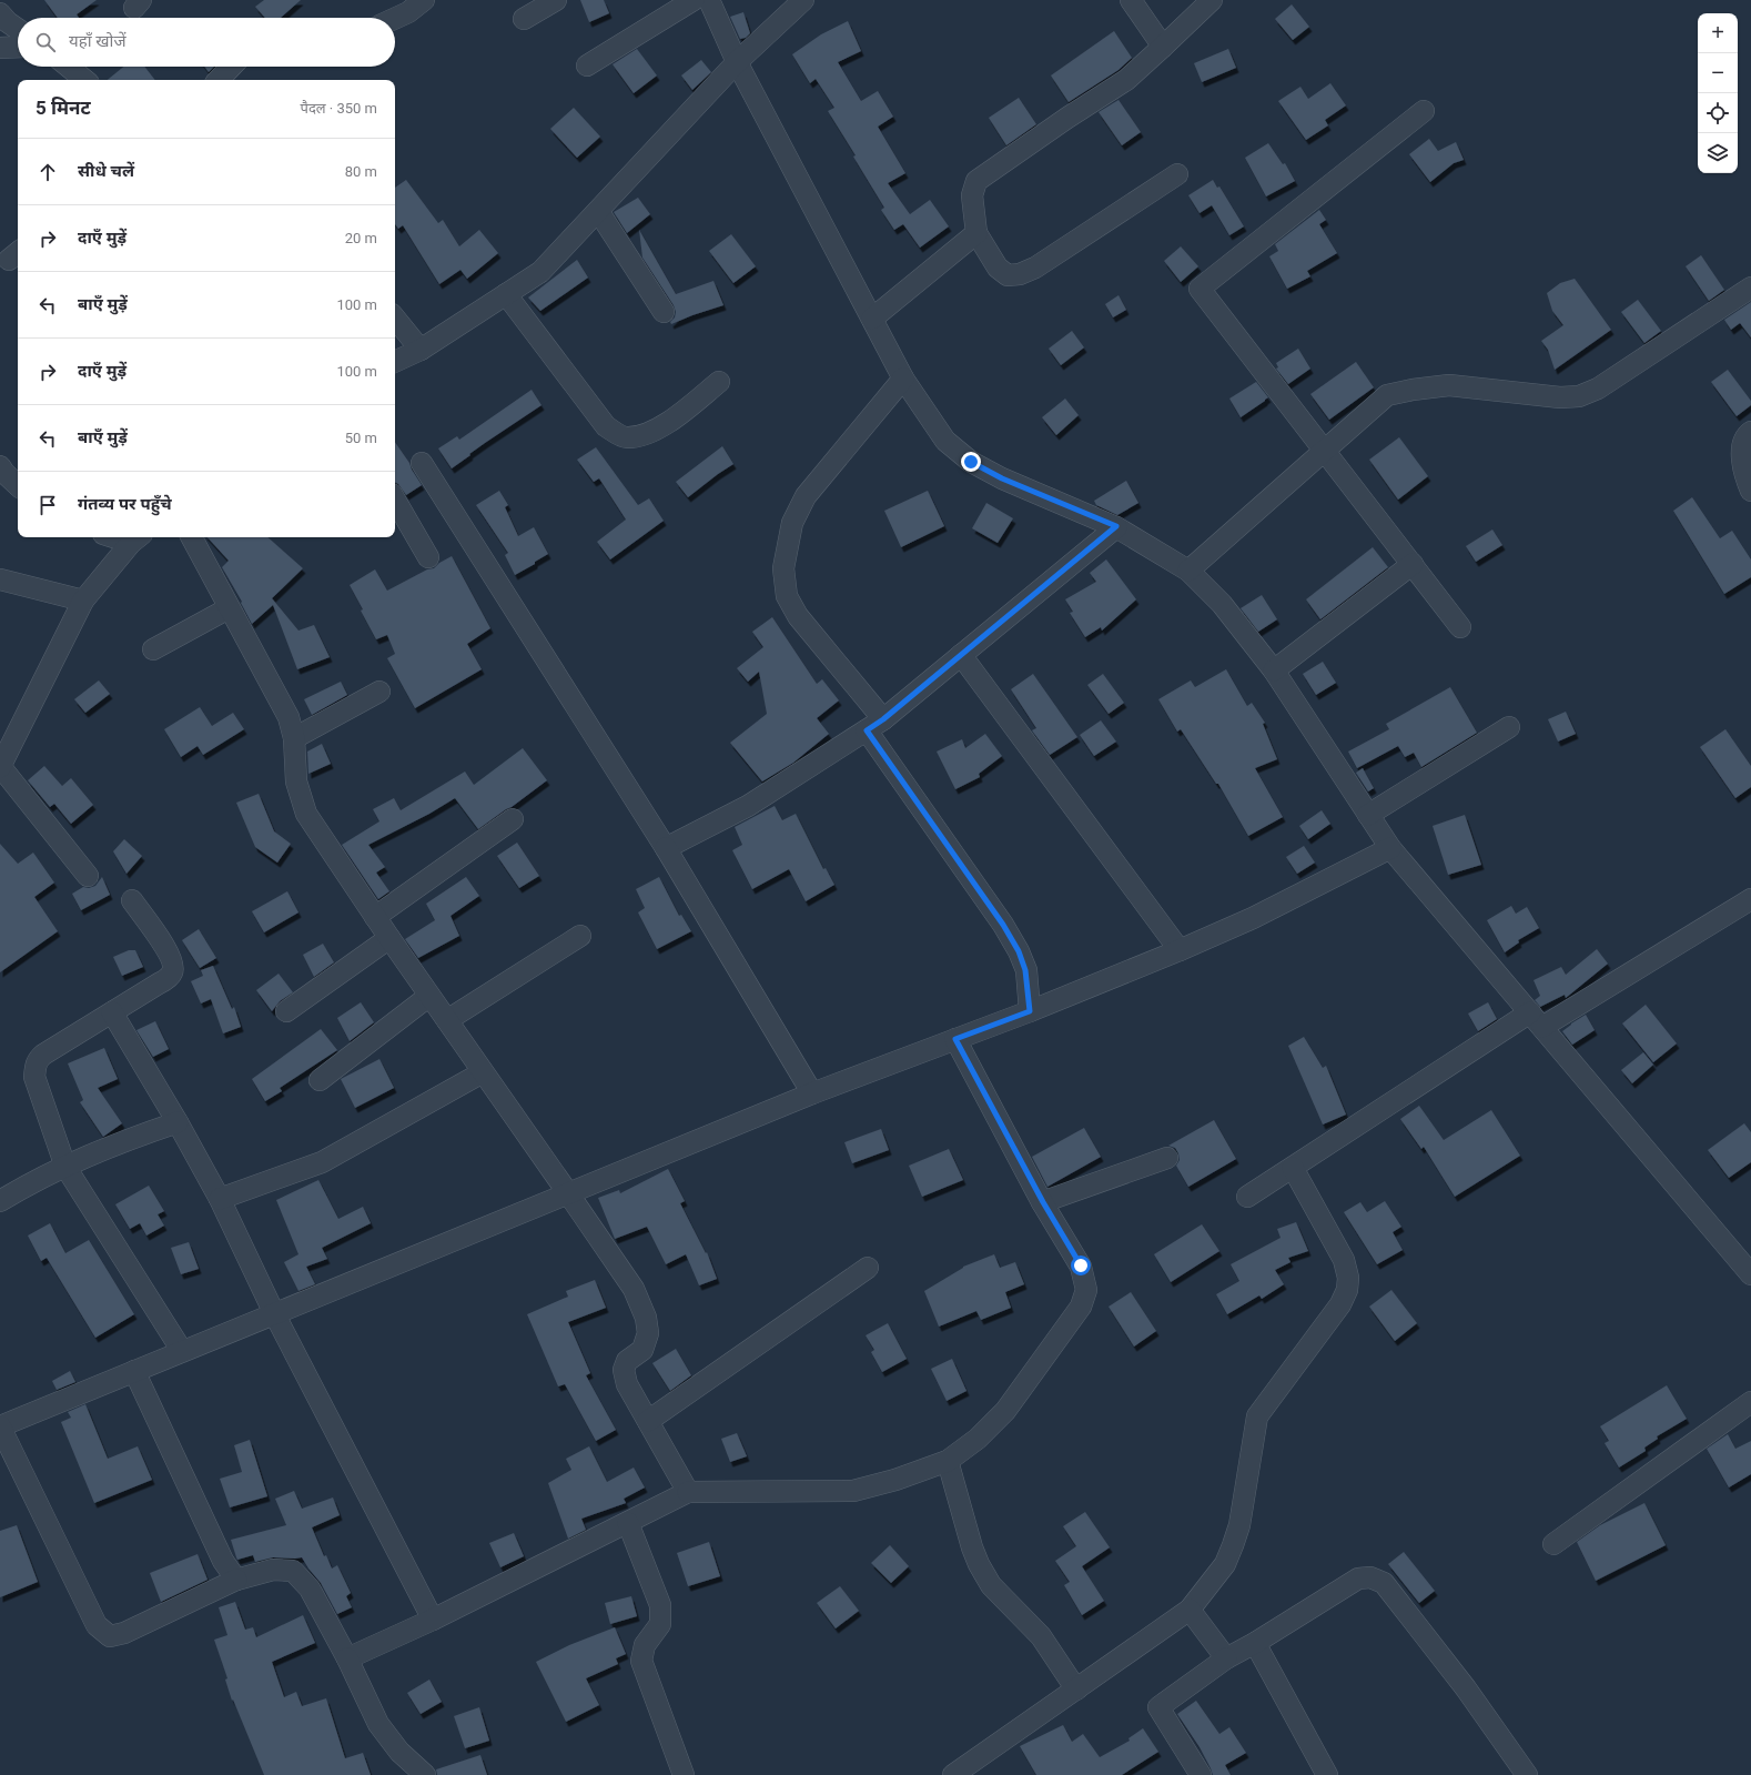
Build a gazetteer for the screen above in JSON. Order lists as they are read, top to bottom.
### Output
{
  "page": {
    "map_buttons": ["+", "−"],
    "search": "यहाँ खोजें",
    "heading": ["5 मिनट", "पैदल · 350 m"],
    "list": [
      ["सीधे चलें", "80 m"],
      ["दाएँ मुड़ें", "20 m"],
      ["बाएँ मुड़ें", "100 m"],
      ["दाएँ मुड़ें", "100 m"],
      ["बाएँ मुड़ें", "50 m"],
      "गंतव्य पर पहुँचे"
    ]
  }
}
